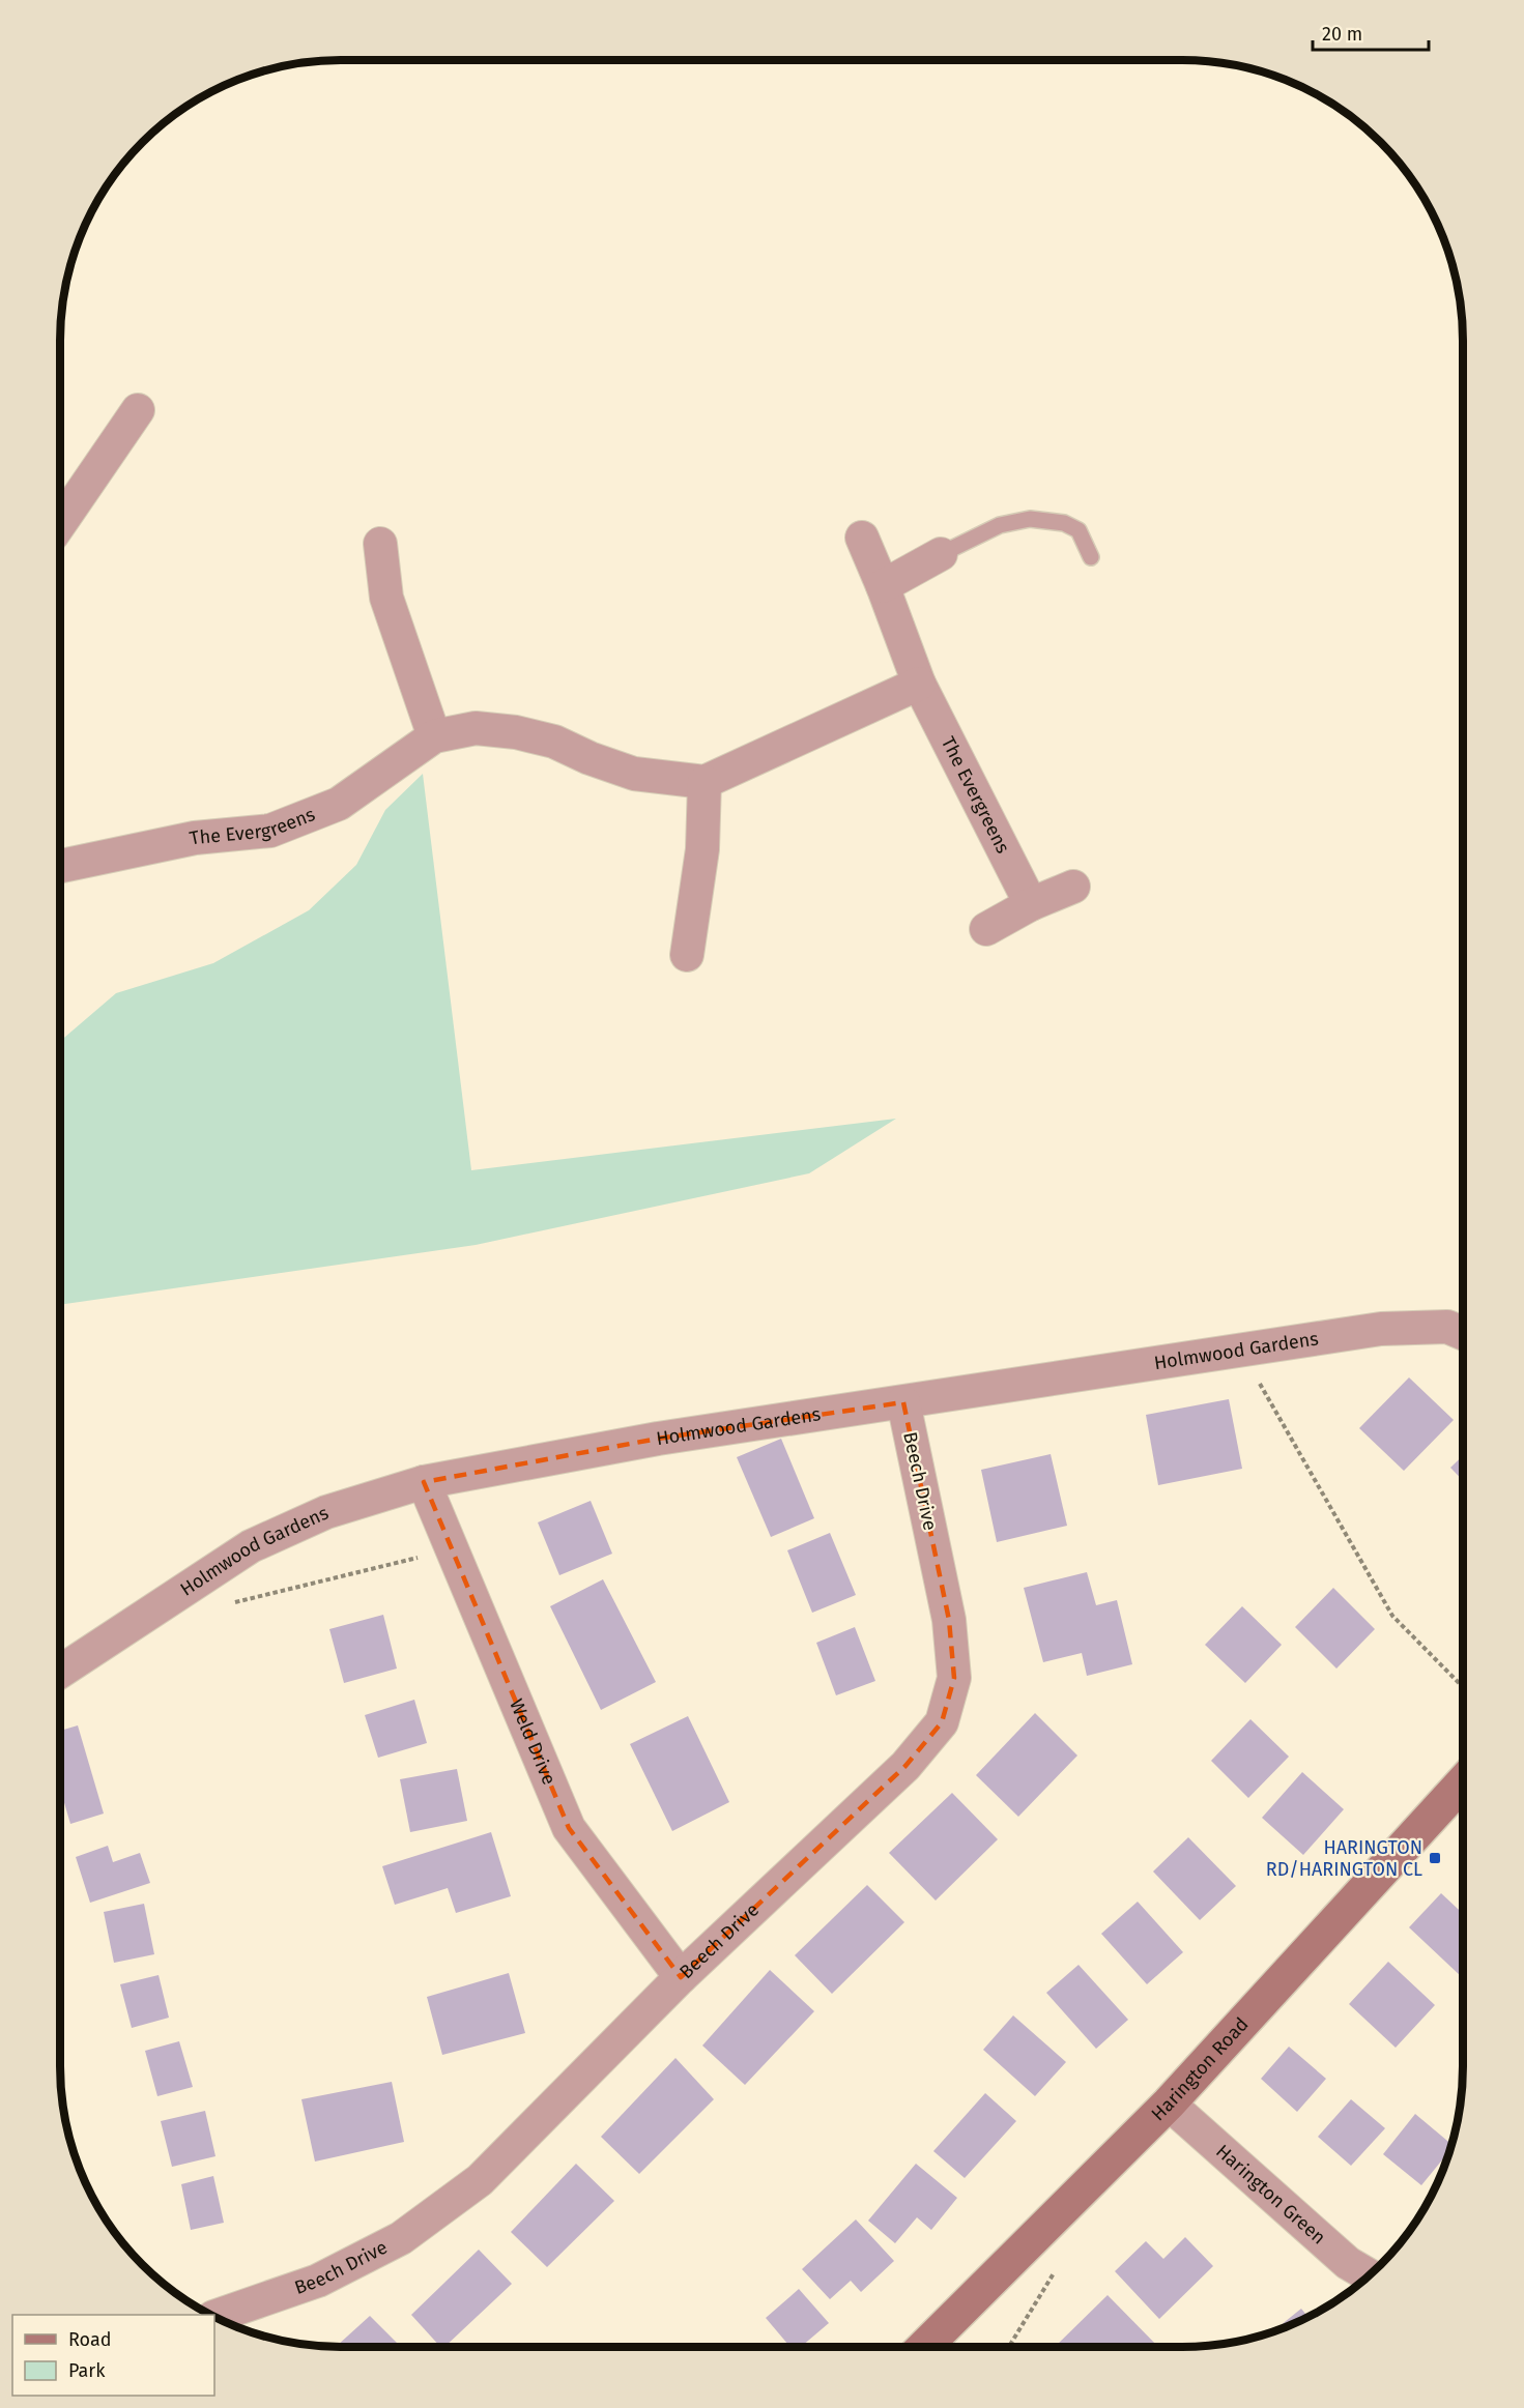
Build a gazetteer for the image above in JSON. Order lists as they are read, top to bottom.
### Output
{
  "streets": {
    "street": [
      "The Evergreens",
      "Holmwood Gardens",
      "Beech Drive",
      "Weld Drive",
      "Harington Road",
      "Harington Green"
    ]
  },
  "crossings": [
    ["Holmwood Gardens", "Beech Drive"],
    ["Holmwood Gardens", "Weld Drive"],
    ["Beech Drive", "Weld Drive"],
    ["Harington Road", "Harington Green"]
  ],
  "places": {
    "transit": ["HARINGTON RD/HARINGTON CL"]
  },
  "legend": ["Road", "Park"],
  "scale_bar": "20 m"
}
